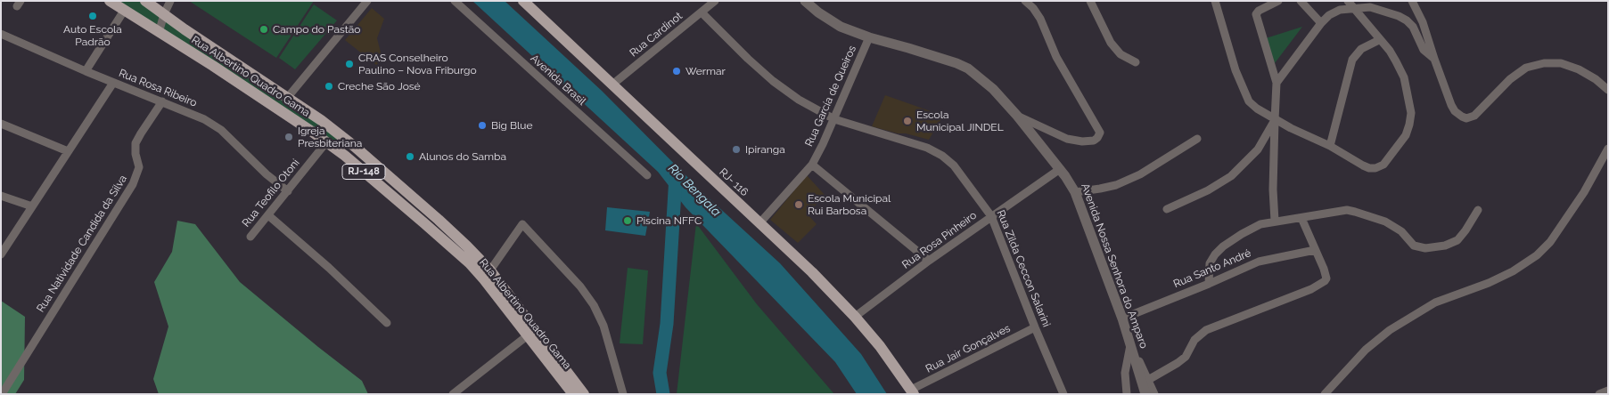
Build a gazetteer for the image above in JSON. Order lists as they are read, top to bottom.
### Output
{
  "streets": {
    "main road": ["Rua Albertino Quadro Gama", "RJ-148", "RJ- 116"],
    "street": [
      "Rua Cardinot",
      "Avenida Brasil",
      "Rua Rosa Ribeiro",
      "Rua García de Queiros",
      "Rua Teofilo Otoni",
      "Rua Rosa Pinheiro",
      "Rua Natividade Candida da Silva",
      "Avenida Nossa Senhora do Amparo",
      "Rua Zilda Ceccon Salarini",
      "Rua Santo André",
      "Rua Jair Gonçalves"
    ]
  },
  "crossings": [
    ["Rua Cardinot", "RJ- 116"],
    ["Rua Cardinot", "Rua Zilda Ceccon Salarini"],
    ["Rua Albertino Quadro Gama", "Rua Teofilo Otoni"],
    ["Rua Rosa Ribeiro", "Rua Teofilo Otoni"],
    ["Rua Rosa Ribeiro", "Rua Natividade Candida da Silva"],
    ["Rua García de Queiros", "RJ- 116"],
    ["Rua García de Queiros", "Avenida Nossa Senhora do Amparo"],
    ["Rua García de Queiros", "Rua Zilda Ceccon Salarini"],
    ["RJ- 116", "Rua Rosa Pinheiro"],
    ["RJ- 116", "Rua Jair Gonçalves"],
    ["Rua Rosa Pinheiro", "Avenida Nossa Senhora do Amparo"],
    ["Rua Rosa Pinheiro", "Rua Zilda Ceccon Salarini"],
    ["Avenida Nossa Senhora do Amparo", "Rua Santo André"],
    ["Rua Zilda Ceccon Salarini", "Rua Jair Gonçalves"]
  ],
  "water": ["Rio Bengala"],
  "places": [
    "Auto Escola Padrão",
    "Campo do Pastão",
    "CRAS Conselheiro Paulino – Nova Friburgo",
    "Wermar",
    "Creche São José",
    "Escola Municipal JINDEL",
    "Big Blue",
    "Igreja Presbiteriana",
    "Ipiranga",
    "Alunos do Samba",
    "Escola Municipal Rui Barbosa",
    "Piscina NFFC"
  ]
}
